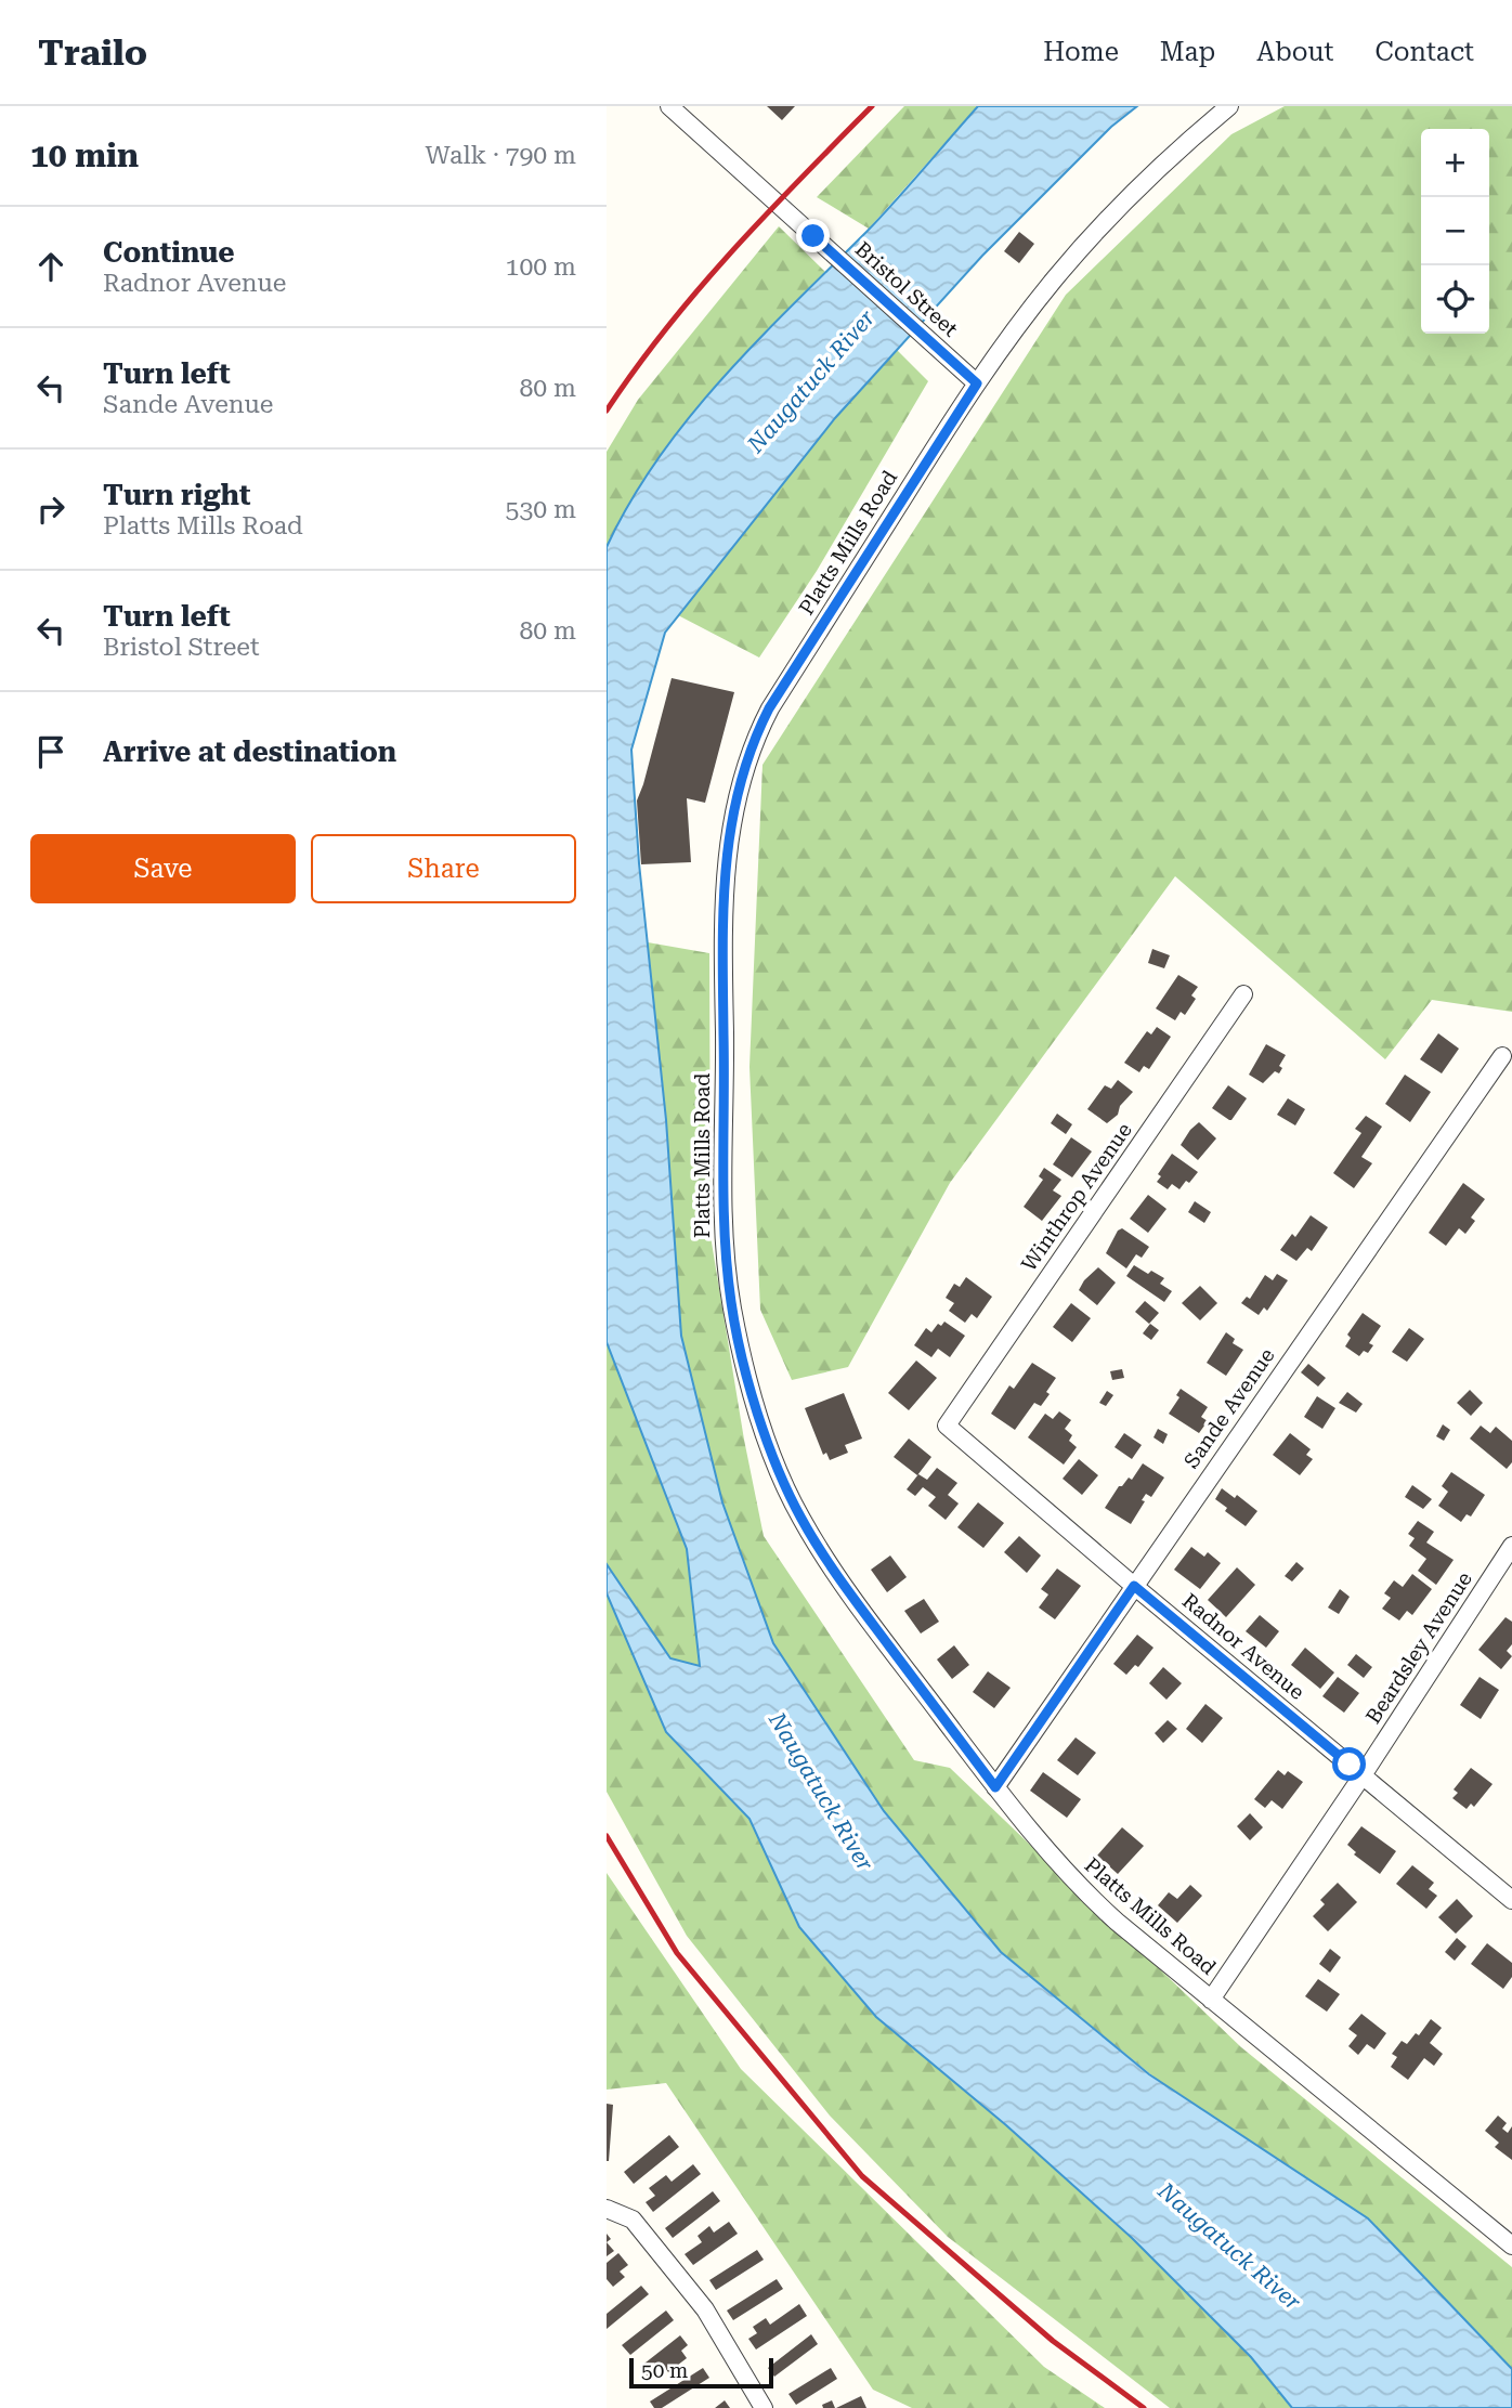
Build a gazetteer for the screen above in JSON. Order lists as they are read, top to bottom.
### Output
{
  "streets": {
    "street": [
      "Bristol Street",
      "Platts Mills Road",
      "Winthrop Avenue",
      "Sande Avenue",
      "Radnor Avenue",
      "Beardsley Avenue"
    ]
  },
  "crossings": [
    ["Bristol Street", "Platts Mills Road"],
    ["Platts Mills Road", "Sande Avenue"],
    ["Platts Mills Road", "Beardsley Avenue"],
    ["Winthrop Avenue", "Radnor Avenue"],
    ["Sande Avenue", "Radnor Avenue"],
    ["Radnor Avenue", "Beardsley Avenue"]
  ],
  "water": ["Naugatuck River"],
  "scale_bar": "50 m",
  "page": {
    "header": "Trailo",
    "nav": [
      "Home",
      "Map",
      "About",
      "Contact"
    ],
    "heading": ["10 min", "Walk · 790 m"],
    "map_buttons": ["+", "−"],
    "list": [
      ["Continue", "Radnor Avenue", "100 m"],
      ["Turn left", "Sande Avenue", "80 m"],
      ["Turn right", "Platts Mills Road", "530 m"],
      ["Turn left", "Bristol Street", "80 m"],
      "Arrive at destination"
    ],
    "buttons": ["Save", "Share"],
    "scale": "50 m"
  }
}
